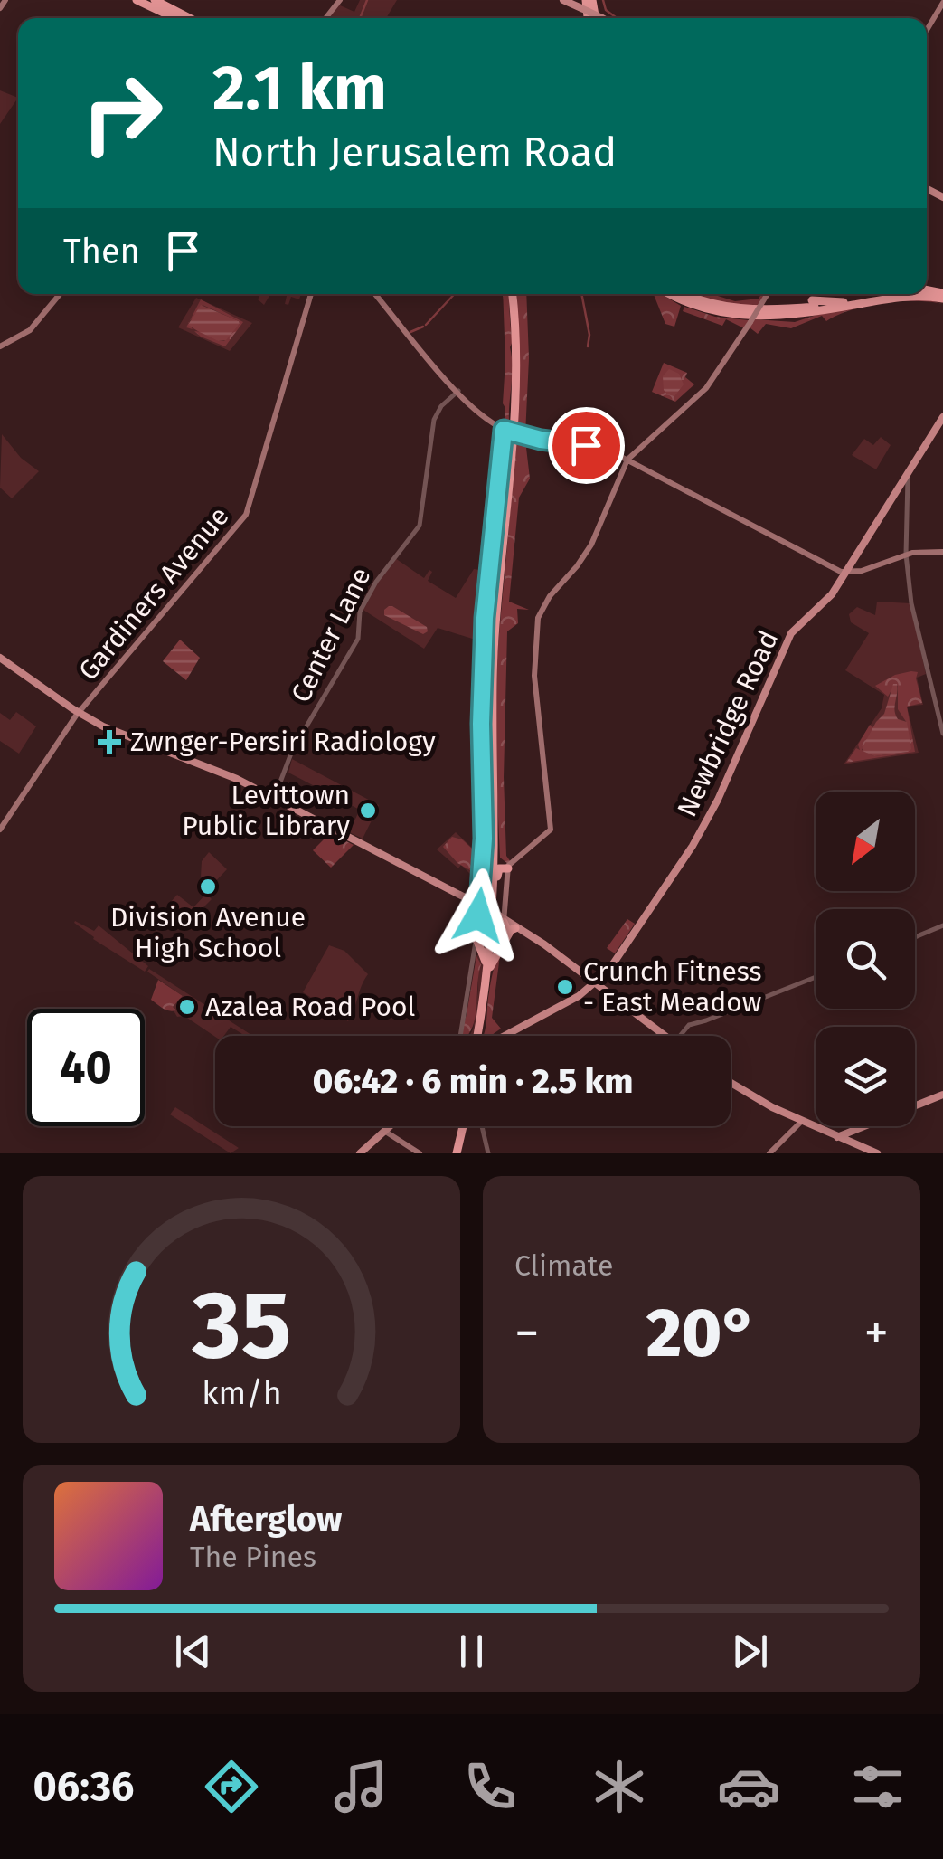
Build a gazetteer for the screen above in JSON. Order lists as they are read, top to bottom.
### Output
{
  "streets": {
    "main road": ["Gardiners Avenue", "Newbridge Road"],
    "street": ["Center Lane"]
  },
  "places": {
    "health": ["Zwnger-Persiri Radiology"],
    "other": [
      "Levittown Public Library",
      "Division Avenue High School",
      "Crunch Fitness - East Meadow",
      "Azalea Road Pool"
    ]
  },
  "north": "bottom left",
  "page": {
    "turn": ["2.1 km", "North Jerusalem Road"],
    "then": "Then",
    "limit": "40",
    "trip": "06:42 · 6 min · 2.5 km",
    "tile": "Climate",
    "heat": ["−", "20°", "+"],
    "song": ["Afterglow", "The Pines"],
    "tabs": "06:36",
    "gauge": ["35", "km/h"]
  }
}
